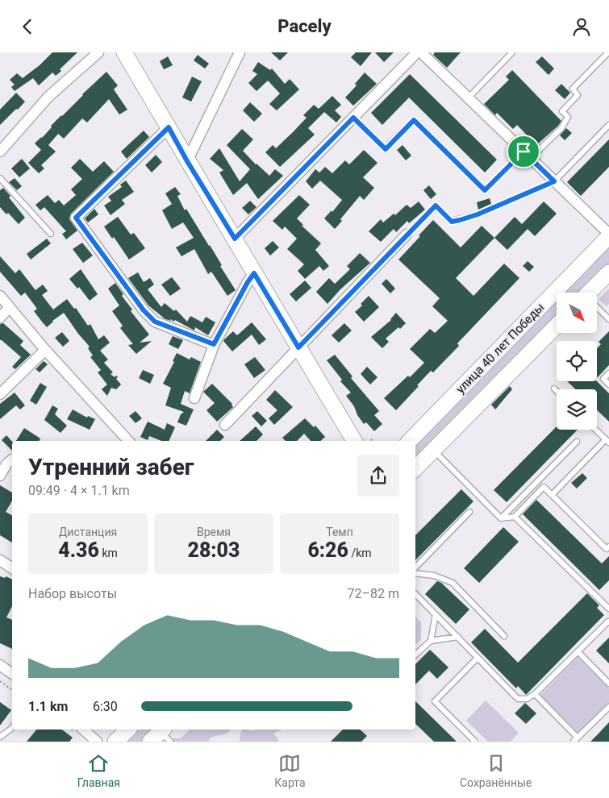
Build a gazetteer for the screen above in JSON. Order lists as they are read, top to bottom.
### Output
{
  "streets": {
    "main road": ["улица 40 лет Победы"]
  },
  "north": "bottom right",
  "page": {
    "header": "Pacely",
    "heading": ["Утренний забег", "09:49 · 4 × 1.1 km"],
    "stats": [
      ["Дистанция", "4.36 km"],
      ["Время", "28:03"],
      ["Темп", "6:26 /km"]
    ],
    "chart": ["Набор высоты", "72–82 m"],
    "list": [
      {
        "name": "1.1 km",
        "note": "6:30"
      }
    ],
    "tabs": ["Главная", "Карта", "Сохранённые"]
  }
}
